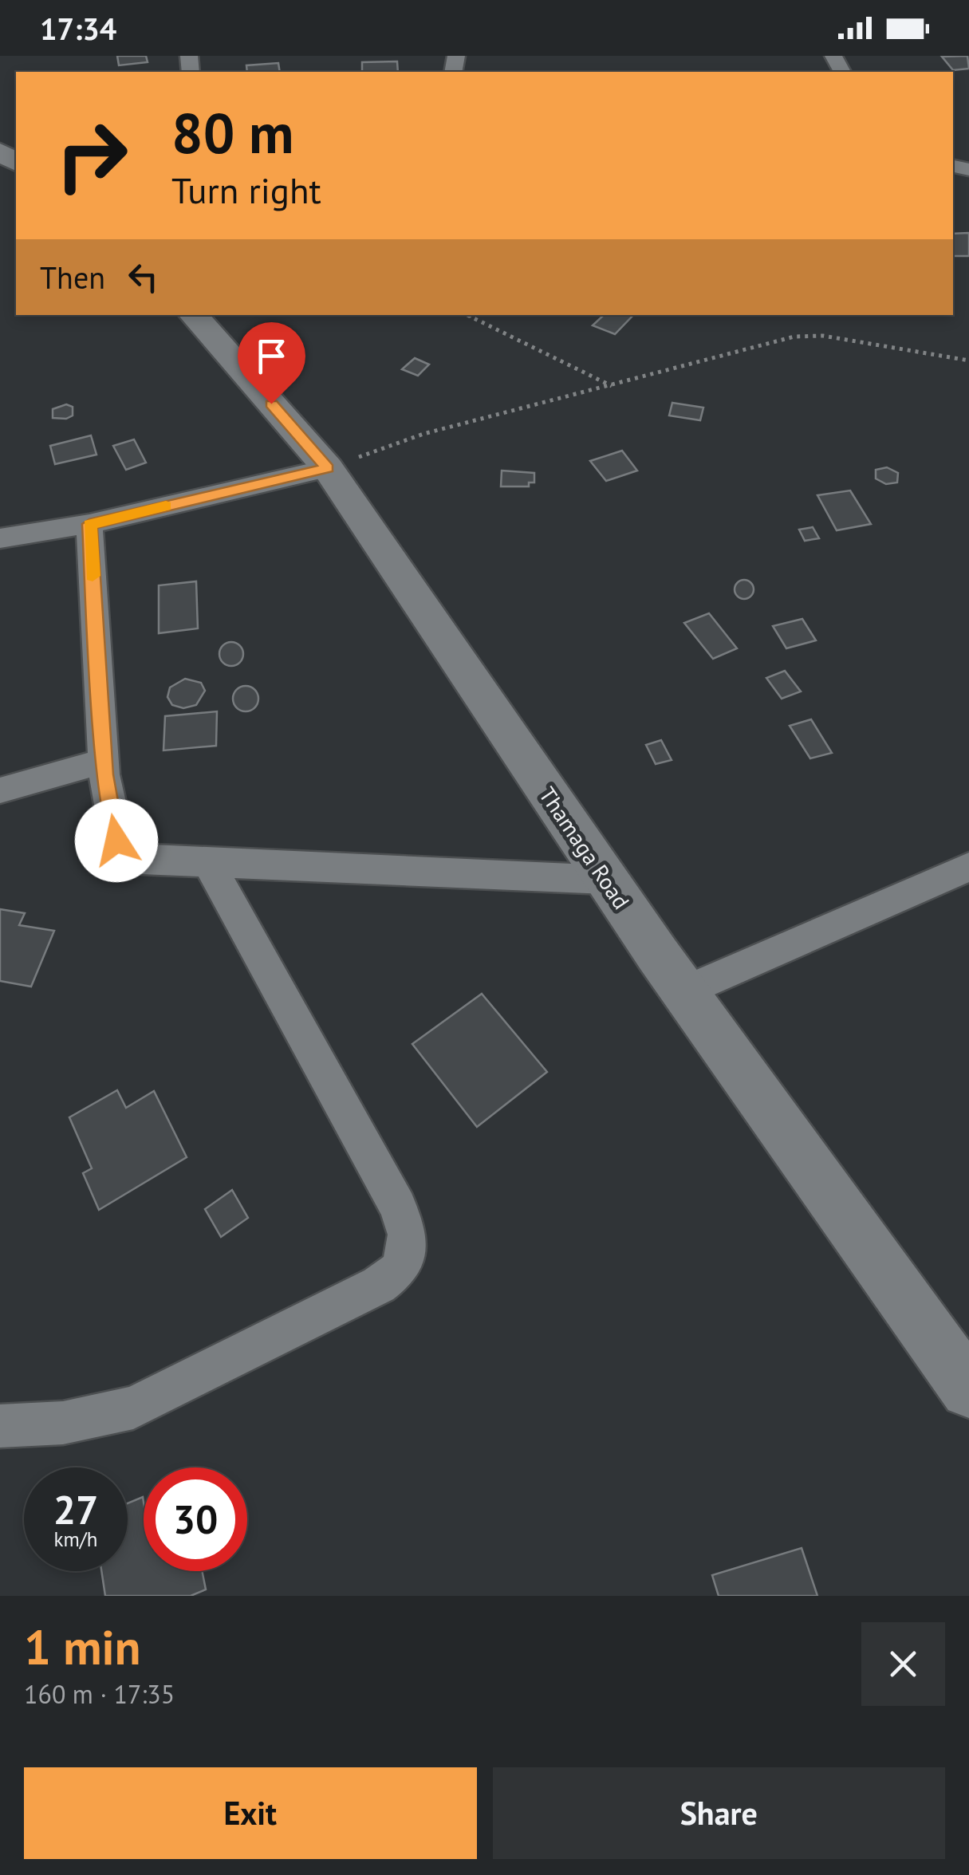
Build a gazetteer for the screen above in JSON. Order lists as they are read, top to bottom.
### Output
{
  "streets": {
    "main road": ["Thamaga Road"]
  },
  "page": {
    "status": "17:34",
    "turn": ["80 m", "Turn right"],
    "then": "Then",
    "speed": "27 km/h",
    "limit": "30",
    "heading": ["1 min", "160 m · 17:35"],
    "buttons": ["Exit", "Share"]
  }
}
